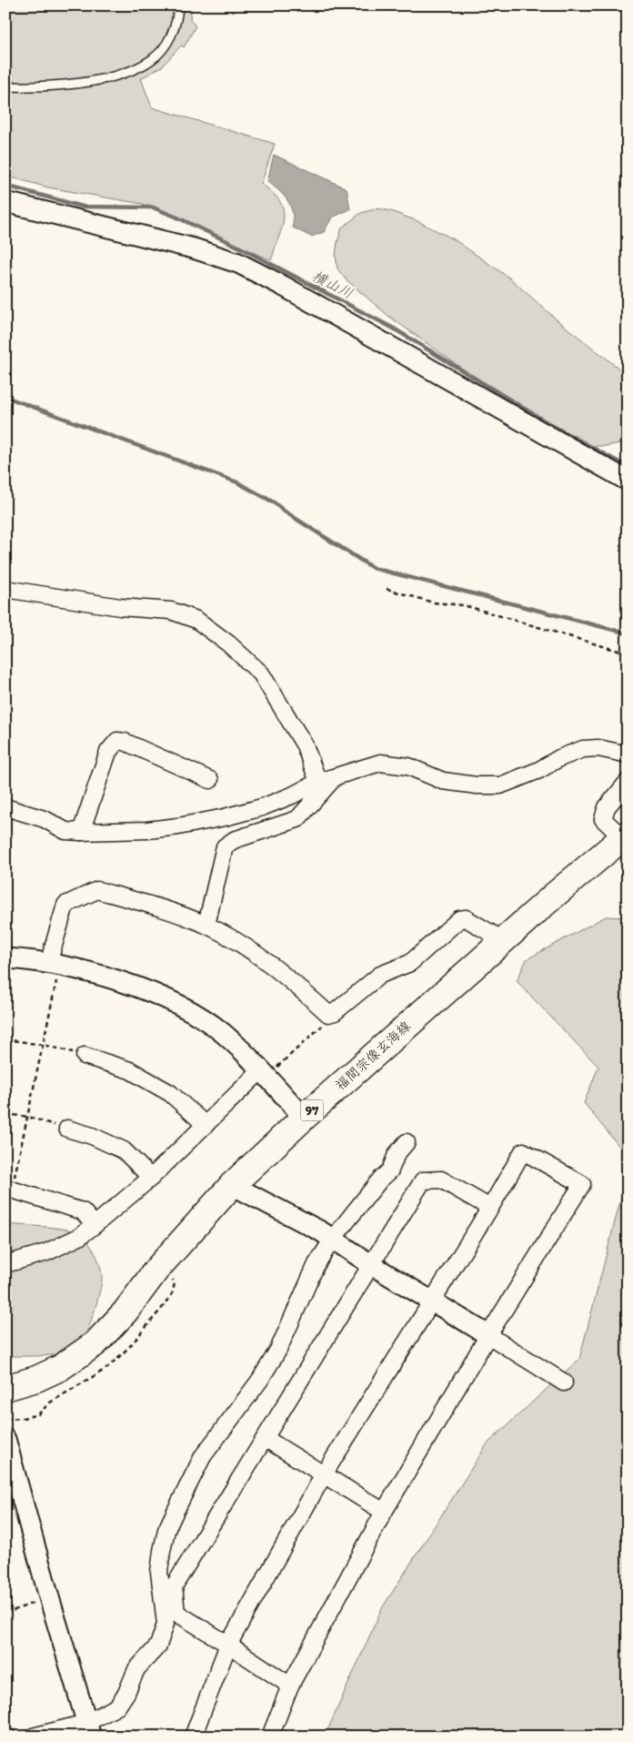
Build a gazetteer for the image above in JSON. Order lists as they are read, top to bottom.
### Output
{
  "streets": {
    "main road": ["福間宗像玄海線", "97"]
  },
  "water": ["横山川"]
}
